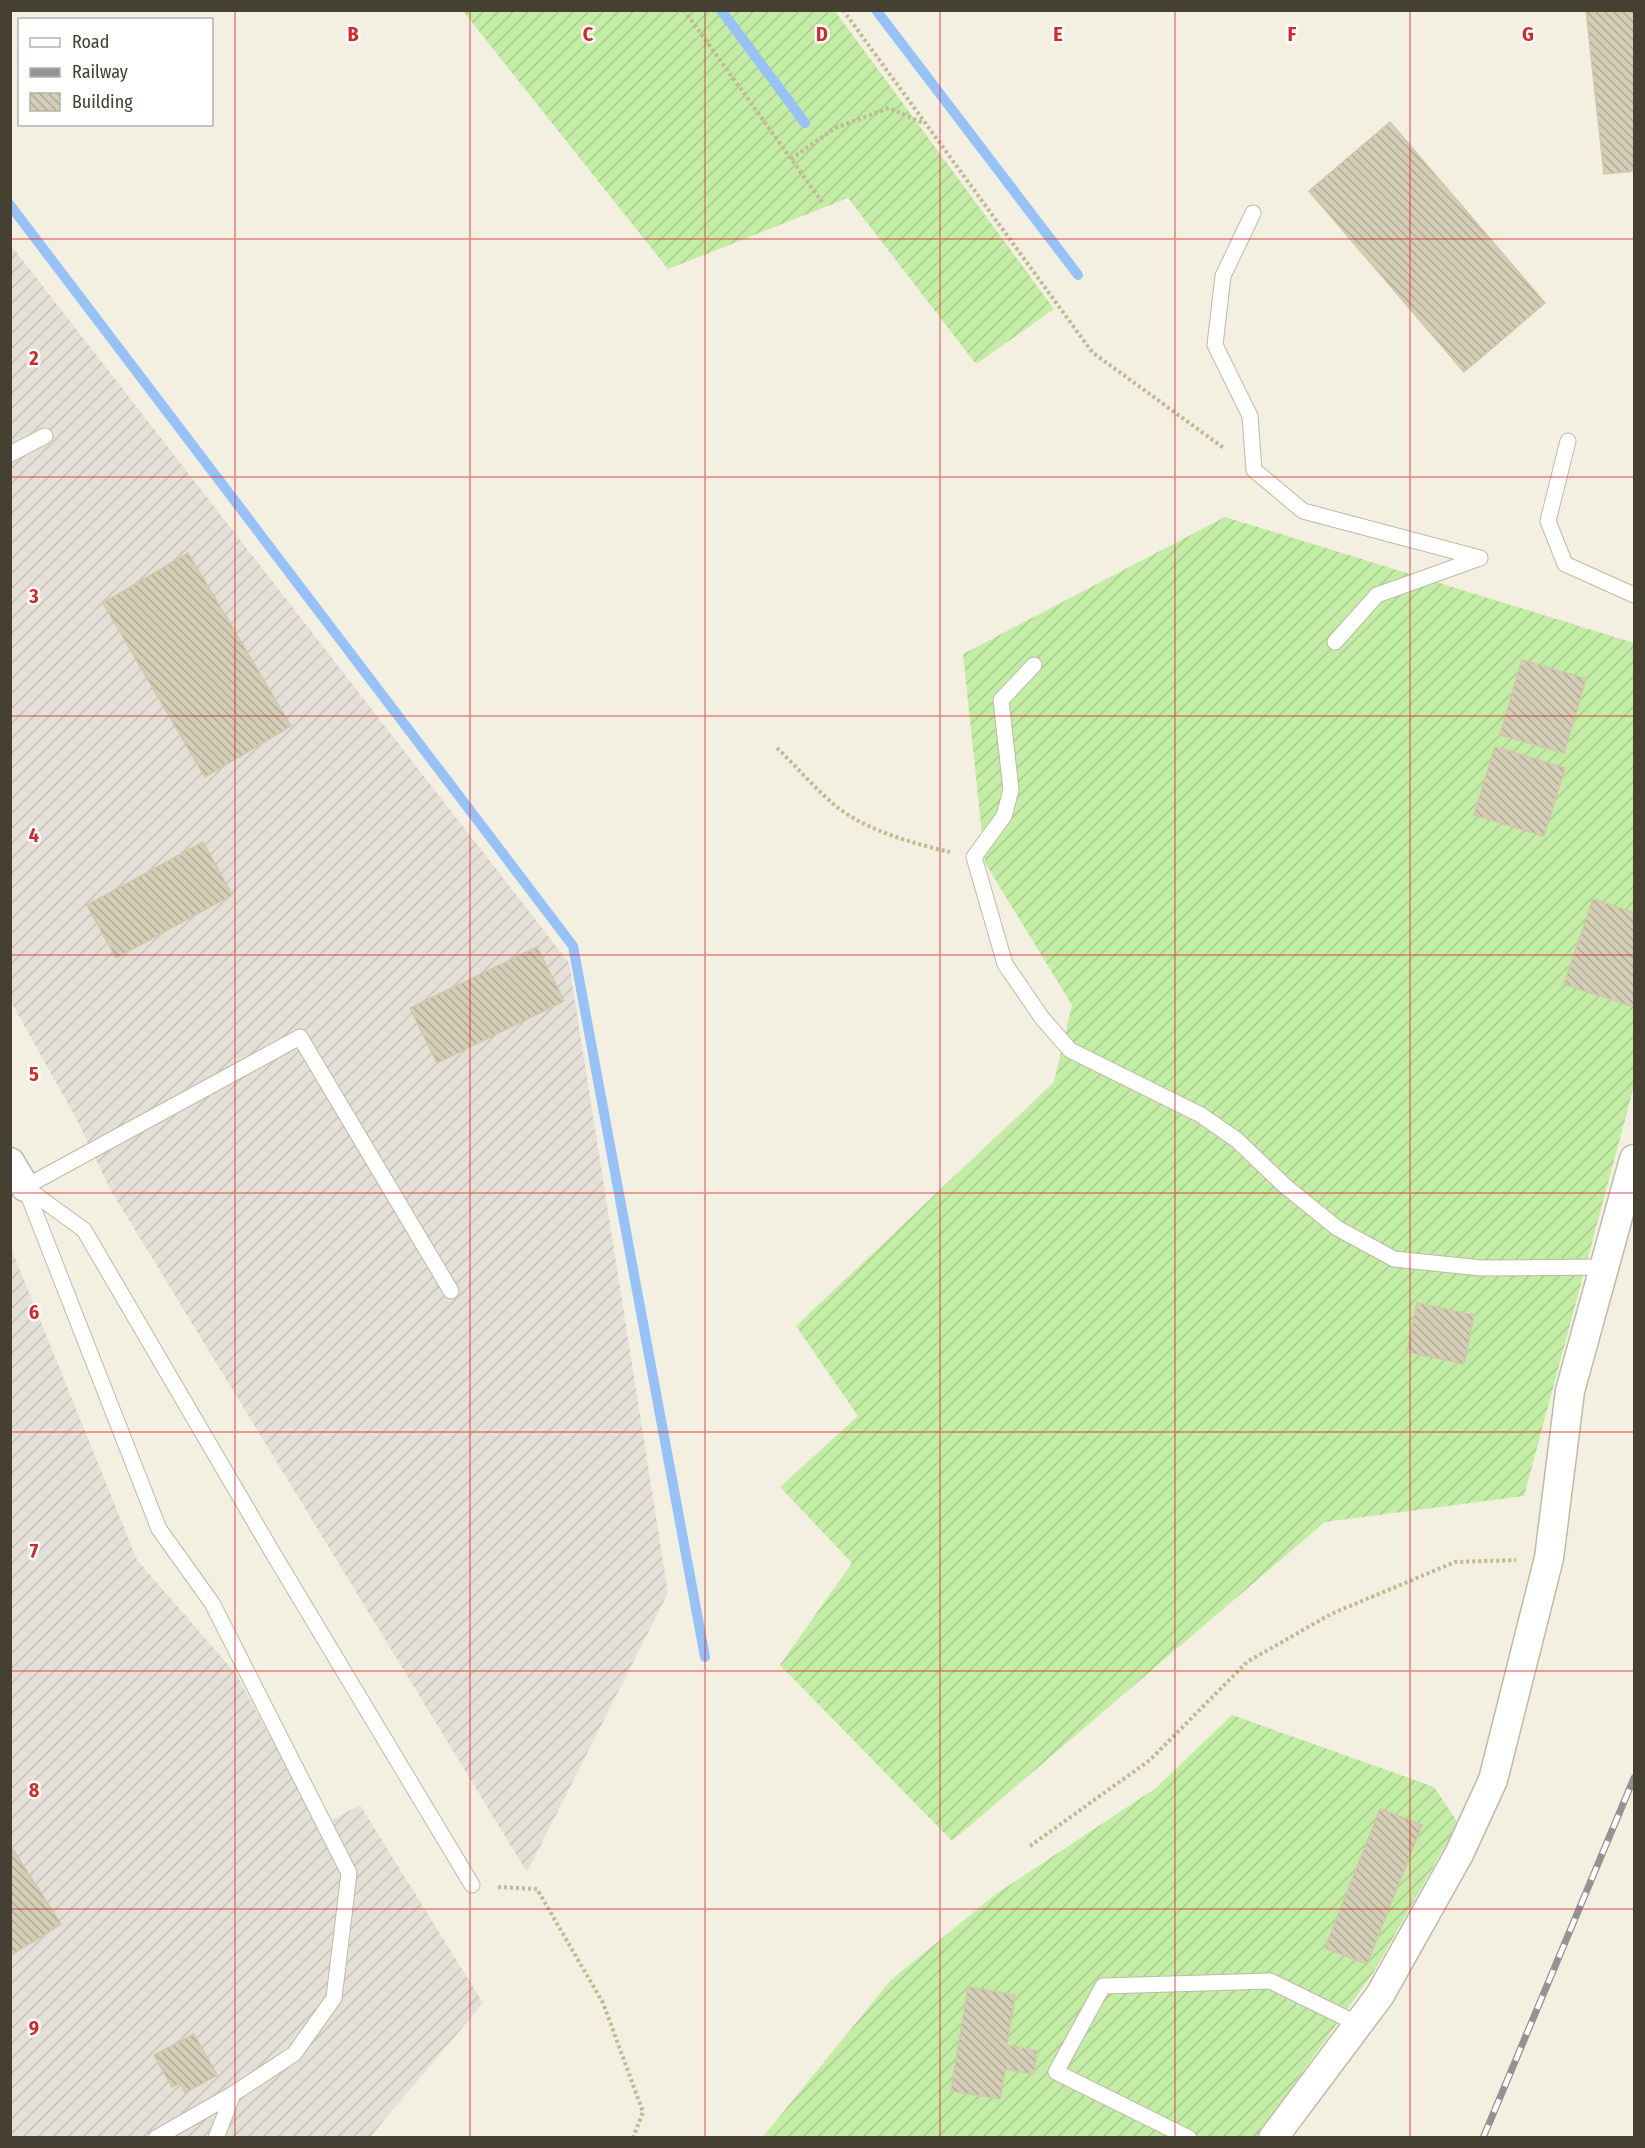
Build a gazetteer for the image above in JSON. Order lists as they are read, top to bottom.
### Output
{
  "legend": ["Road", "Railway", "Building"],
  "grid": {
    "columns": [
      "B",
      "C",
      "D",
      "E",
      "F",
      "G"
    ],
    "rows": [
      "2",
      "3",
      "4",
      "5",
      "6",
      "7",
      "8",
      "9"
    ]
  }
}
